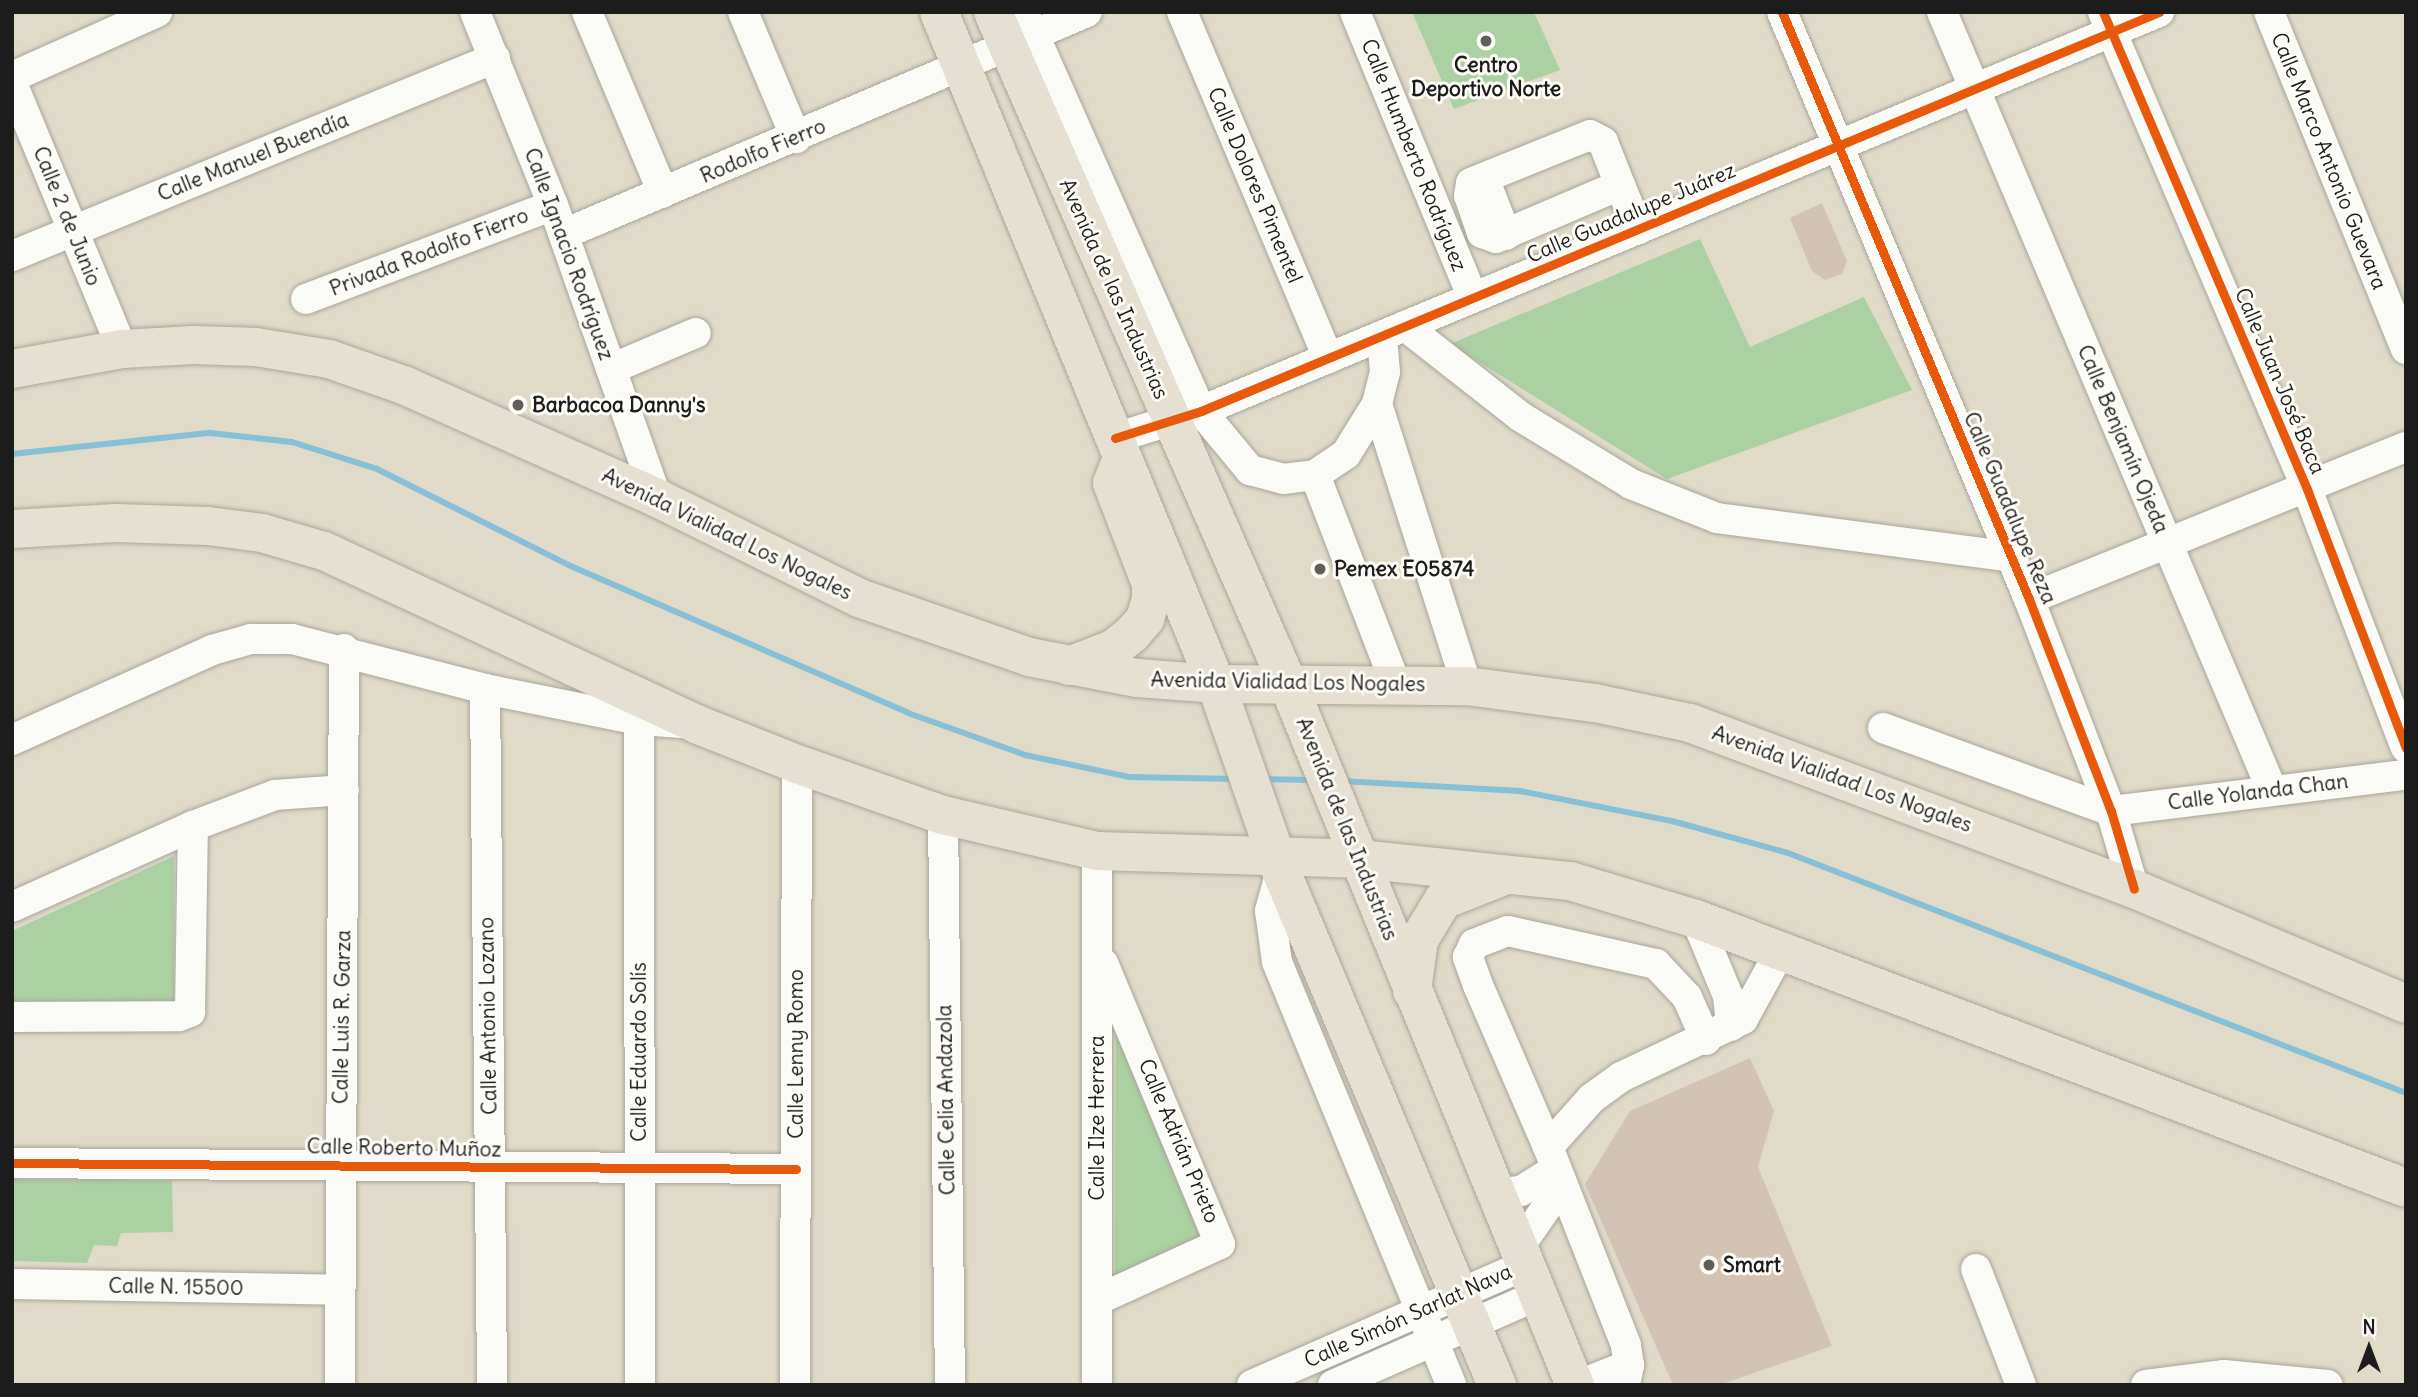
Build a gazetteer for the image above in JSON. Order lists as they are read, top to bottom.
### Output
{
  "streets": {
    "main road": ["Avenida de las Industrias", "Avenida Vialidad Los Nogales"],
    "street": [
      "Rodolfo Fierro",
      "Calle Humberto Rodríguez",
      "Calle Manuel Buendía",
      "Calle Marco Antonio Guevara",
      "Calle Dolores Pimentel",
      "Calle Guadalupe Juárez",
      "Calle 2 de Junio",
      "Privada Rodolfo Fierro",
      "Calle Ignacio Rodríguez",
      "Calle Juan José Baca",
      "Calle Benjamín Ojeda",
      "Calle Guadalupe Reza",
      "Calle Yolanda Chan",
      "Calle Antonio Lozano",
      "Calle Luis R. Garza",
      "Calle Eduardo Solís",
      "Calle Lenny Romo",
      "Calle Celia Andazola",
      "Calle Ilze Herrera",
      "Calle Adrián Prieto",
      "Calle Roberto Muñoz",
      "Calle N. 15500",
      "Calle Simón Sarlat Nava"
    ]
  },
  "crossings": [
    ["Rodolfo Fierro", "Calle Ignacio Rodríguez"],
    ["Calle Humberto Rodríguez", "Calle Guadalupe Juárez"],
    ["Calle Manuel Buendía", "Calle 2 de Junio"],
    ["Calle Manuel Buendía", "Calle Ignacio Rodríguez"],
    ["Calle Dolores Pimentel", "Calle Guadalupe Juárez"],
    ["Calle Guadalupe Juárez", "Avenida de las Industrias"],
    ["Calle Guadalupe Juárez", "Calle Juan José Baca"],
    ["Calle Guadalupe Juárez", "Calle Benjamín Ojeda"],
    ["Calle Guadalupe Juárez", "Calle Guadalupe Reza"],
    ["Calle 2 de Junio", "Avenida Vialidad Los Nogales"],
    ["Privada Rodolfo Fierro", "Calle Ignacio Rodríguez"],
    ["Calle Ignacio Rodríguez", "Avenida Vialidad Los Nogales"],
    ["Avenida de las Industrias", "Avenida Vialidad Los Nogales"],
    ["Avenida de las Industrias", "Calle Simón Sarlat Nava"],
    ["Calle Benjamín Ojeda", "Calle Yolanda Chan"],
    ["Calle Guadalupe Reza", "Avenida Vialidad Los Nogales"],
    ["Calle Guadalupe Reza", "Calle Yolanda Chan"],
    ["Calle Antonio Lozano", "Calle Roberto Muñoz"],
    ["Calle Luis R. Garza", "Calle Roberto Muñoz"],
    ["Calle Luis R. Garza", "Calle N. 15500"],
    ["Calle Eduardo Solís", "Calle Roberto Muñoz"],
    ["Calle Lenny Romo", "Calle Roberto Muñoz"],
    ["Calle Ilze Herrera", "Calle Adrián Prieto"]
  ],
  "places": [
    "Centro Deportivo Norte",
    "Barbacoa Danny's",
    "Pemex E05874",
    "Smart"
  ],
  "north": "top"
}
